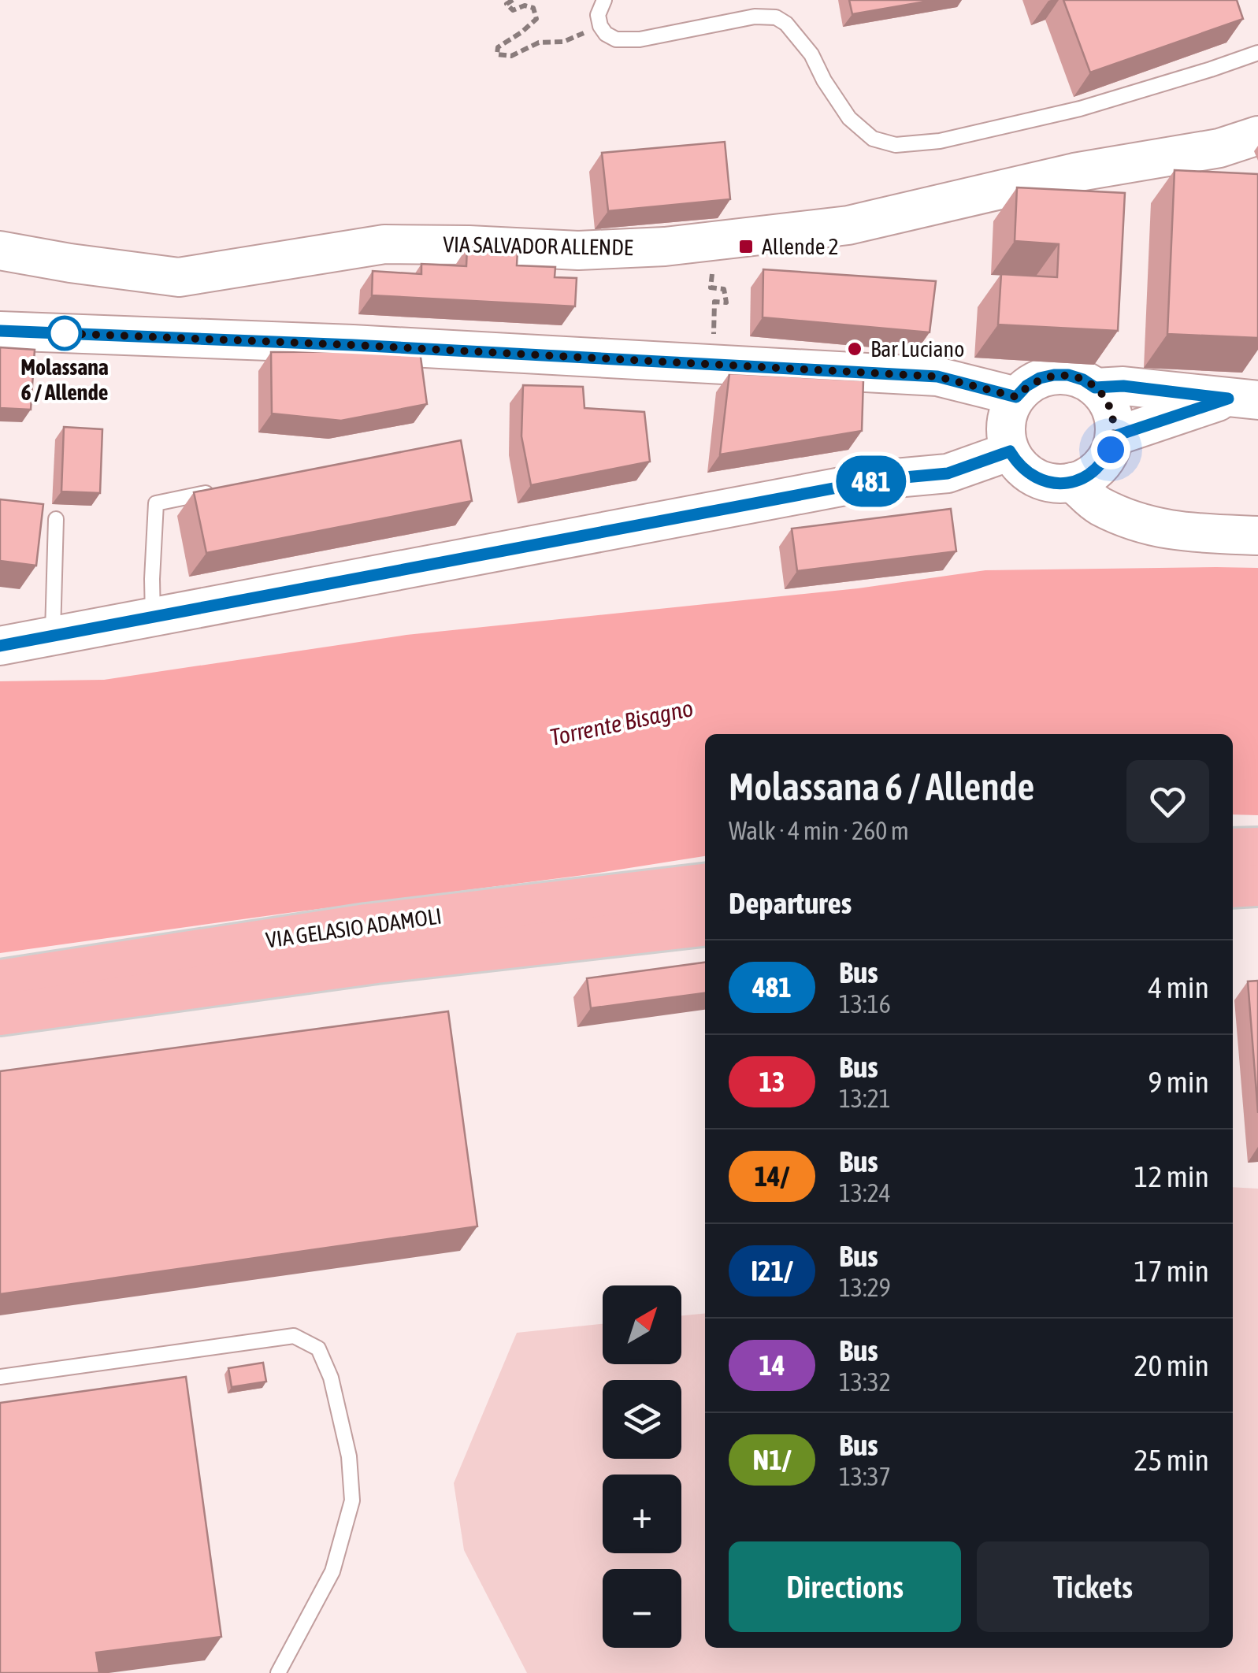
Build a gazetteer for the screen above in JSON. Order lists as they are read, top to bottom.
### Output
{
  "streets": {
    "main road": ["VIA SALVADOR ALLENDE", "VIA GELASIO ADAMOLI"]
  },
  "water": ["Torrente Bisagno"],
  "places": {
    "transit": ["Allende 2"],
    "other": ["Molassana 6 / Allende", "Bar Luciano"]
  },
  "lines": ["bus line 481"],
  "north": "top right",
  "page": {
    "on_map": "481",
    "heading": [
      ["Molassana 6 / Allende", "Walk · 4 min · 260 m"],
      "Departures"
    ],
    "list": [
      {
        "mark": "481",
        "name": "Bus",
        "note": "13:16",
        "value": "4 min"
      },
      {
        "mark": "13",
        "name": "Bus",
        "note": "13:21",
        "value": "9 min"
      },
      {
        "mark": "14/",
        "name": "Bus",
        "note": "13:24",
        "value": "12 min"
      },
      {
        "mark": "I21/",
        "name": "Bus",
        "note": "13:29",
        "value": "17 min"
      },
      {
        "mark": "14",
        "name": "Bus",
        "note": "13:32",
        "value": "20 min"
      },
      {
        "mark": "N1/",
        "name": "Bus",
        "note": "13:37",
        "value": "25 min"
      }
    ],
    "map_buttons": ["+", "−"],
    "buttons": ["Directions", "Tickets"]
  }
}
